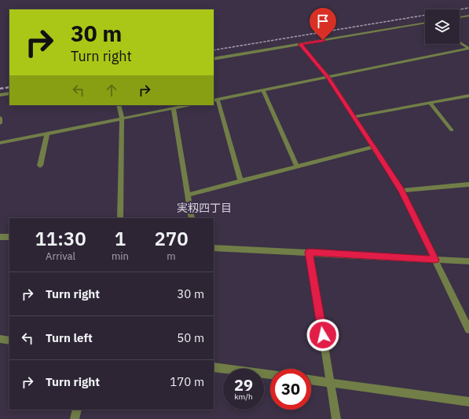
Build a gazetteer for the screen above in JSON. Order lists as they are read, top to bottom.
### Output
{
  "districts": ["実籾四丁目"],
  "page": {
    "turn": ["30 m", "Turn right"],
    "eta": [
      "11:30",
      "Arrival",
      "1",
      "min",
      "270",
      "m"
    ],
    "list": [
      {
        "name": "Turn right",
        "value": "30 m"
      },
      {
        "name": "Turn left",
        "value": "50 m"
      },
      {
        "name": "Turn right",
        "value": "170 m"
      }
    ],
    "speed": "29 km/h",
    "limit": "30"
  }
}
